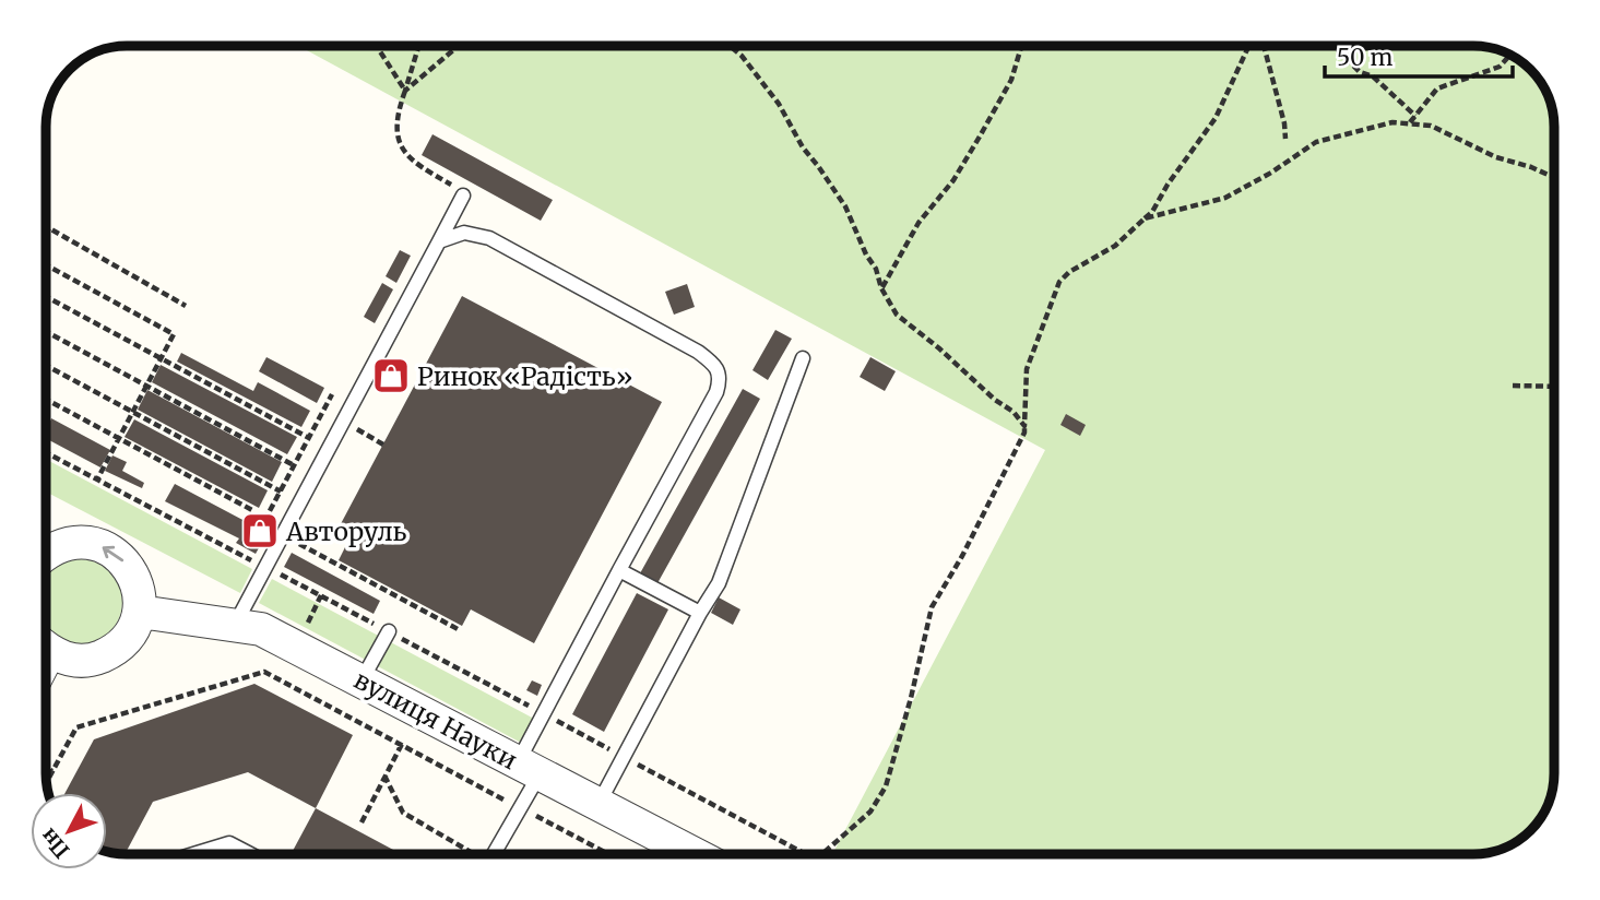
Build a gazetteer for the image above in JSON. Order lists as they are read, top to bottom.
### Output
{
  "streets": {
    "street": ["вулиця Науки"]
  },
  "places": {
    "shop": ["Ринок «Радість»", "Авторуль"]
  },
  "scale_bar": "50 m",
  "north": "bottom left"
}
